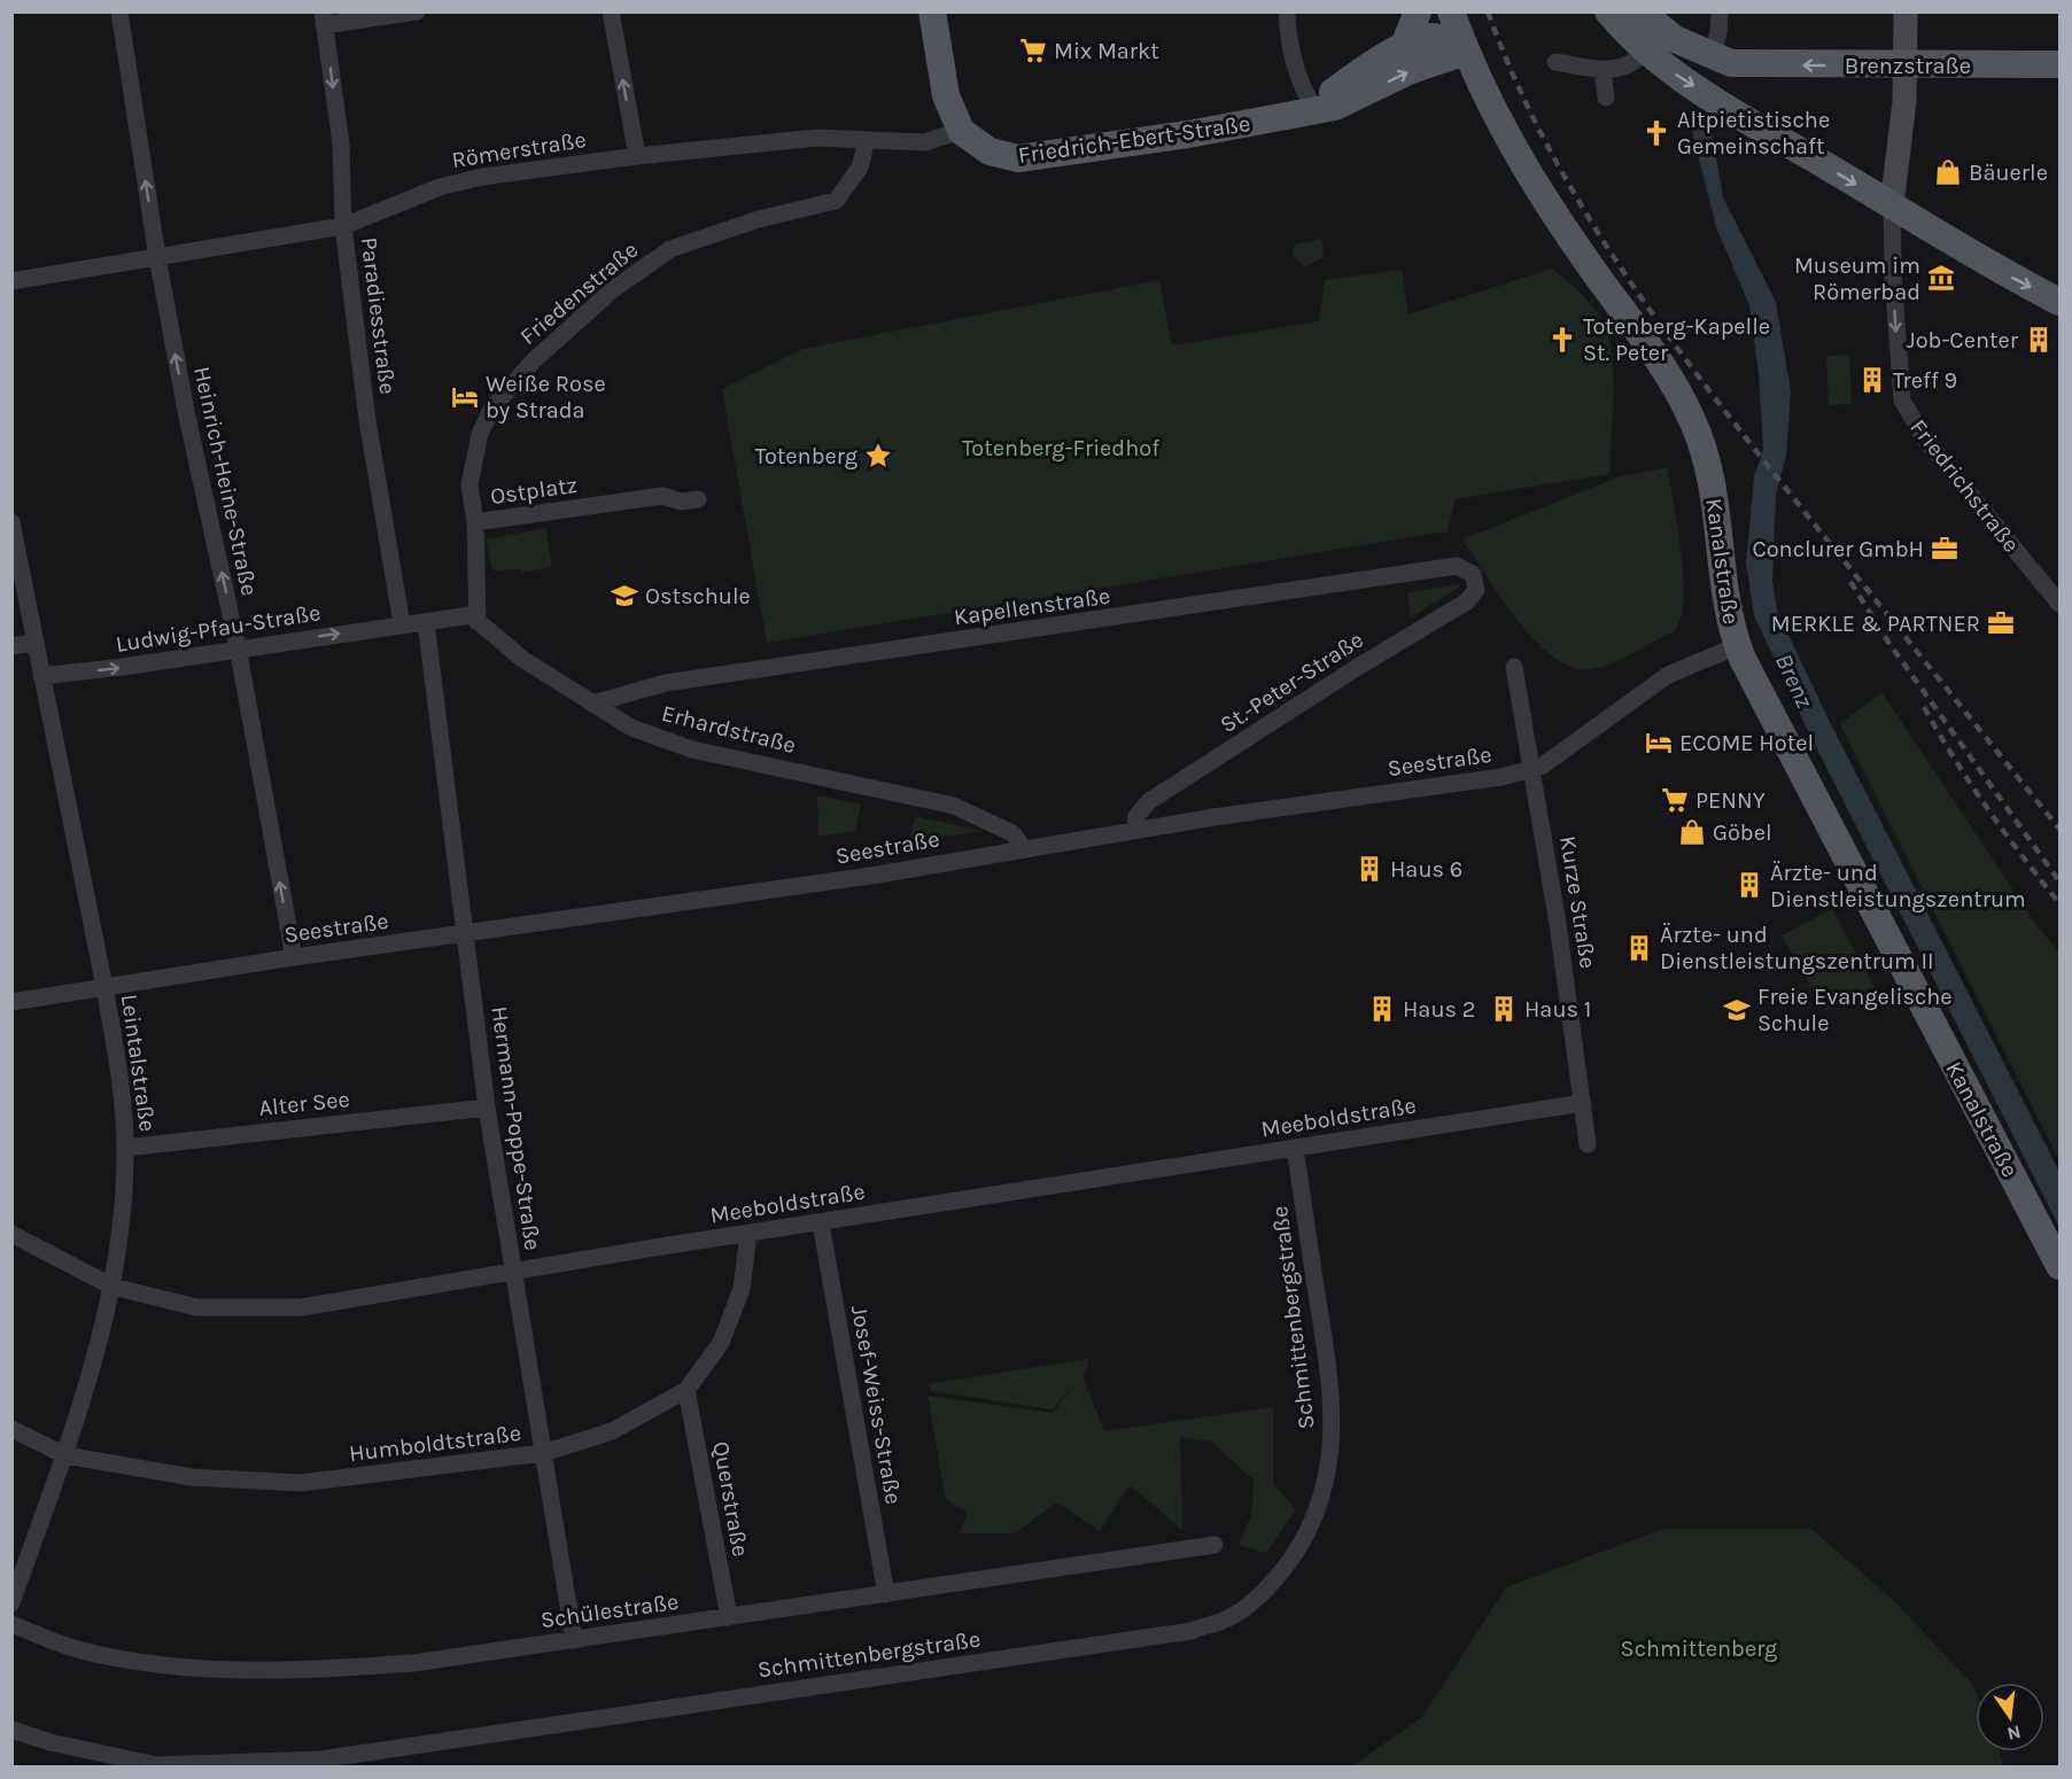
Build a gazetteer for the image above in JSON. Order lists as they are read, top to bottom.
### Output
{
  "streets": {
    "main road": [
      "Brenzstraße",
      "Friedrich-Ebert-Straße",
      "Friedrichstraße",
      "Kanalstraße"
    ],
    "street": [
      "Römerstraße",
      "Friedenstraße",
      "Paradiesstraße",
      "Heinrich-Heine-Straße",
      "Ostplatz",
      "Kapellenstraße",
      "Ludwig-Pfau-Straße",
      "St.-Peter-Straße",
      "Erhardstraße",
      "Seestraße",
      "Kurze Straße",
      "Leintalstraße",
      "Alter See",
      "Meeboldstraße",
      "Hermann-Poppe-Straße",
      "Schmittenbergstraße",
      "Josef-Weiss-Straße",
      "Humboldtstraße",
      "Querstraße",
      "Schülestraße"
    ]
  },
  "crossings": [
    ["Brenzstraße", "Friedrichstraße"],
    ["Friedrich-Ebert-Straße", "Römerstraße"],
    ["Friedrich-Ebert-Straße", "Kanalstraße"],
    ["Römerstraße", "Friedenstraße"],
    ["Römerstraße", "Paradiesstraße"],
    ["Römerstraße", "Heinrich-Heine-Straße"],
    ["Friedenstraße", "Ostplatz"],
    ["Paradiesstraße", "Ludwig-Pfau-Straße"],
    ["Heinrich-Heine-Straße", "Ludwig-Pfau-Straße"],
    ["Heinrich-Heine-Straße", "Seestraße"],
    ["Ostplatz", "Erhardstraße"],
    ["Kanalstraße", "Seestraße"],
    ["Kapellenstraße", "St.-Peter-Straße"],
    ["Kapellenstraße", "Erhardstraße"],
    ["Ludwig-Pfau-Straße", "Leintalstraße"],
    ["St.-Peter-Straße", "Seestraße"],
    ["Erhardstraße", "Seestraße"],
    ["Seestraße", "Kurze Straße"],
    ["Seestraße", "Leintalstraße"],
    ["Seestraße", "Hermann-Poppe-Straße"],
    ["Kurze Straße", "Meeboldstraße"],
    ["Leintalstraße", "Alter See"],
    ["Leintalstraße", "Meeboldstraße"],
    ["Leintalstraße", "Humboldtstraße"],
    ["Alter See", "Hermann-Poppe-Straße"],
    ["Meeboldstraße", "Hermann-Poppe-Straße"],
    ["Meeboldstraße", "Schmittenbergstraße"],
    ["Meeboldstraße", "Josef-Weiss-Straße"],
    ["Meeboldstraße", "Humboldtstraße"],
    ["Hermann-Poppe-Straße", "Humboldtstraße"],
    ["Hermann-Poppe-Straße", "Schülestraße"],
    ["Josef-Weiss-Straße", "Schülestraße"],
    ["Humboldtstraße", "Querstraße"],
    ["Querstraße", "Schülestraße"]
  ],
  "one_way": [
    "Brenzstraße",
    "Heinrich-Heine-Straße",
    "Friedrichstraße",
    "Ludwig-Pfau-Straße"
  ],
  "water": ["Brenz"],
  "parks": ["Totenberg-Friedhof", "Schmittenberg"],
  "places": {
    "supermarket": ["Mix Markt", "PENNY"],
    "church": ["Altpietistische Gemeinschaft", "Totenberg-Kapelle St. Peter"],
    "shop": ["Bäuerle", "Göbel"],
    "museum": ["Museum im Römerbad"],
    "building": [
      "Job-Center",
      "Treff 9",
      "Haus 6",
      "Ärzte- und Dienstleistungszentrum",
      "Ärzte- und Dienstleistungszentrum II",
      "Haus 2",
      "Haus 1"
    ],
    "hotel": ["Weiße Rose by Strada", "ECOME Hotel"],
    "place": ["Totenberg"],
    "office": ["Conclurer GmbH", "MERKLE & PARTNER"],
    "school or university": ["Ostschule", "Freie Evangelische Schule"]
  },
  "north": "bottom"
}
